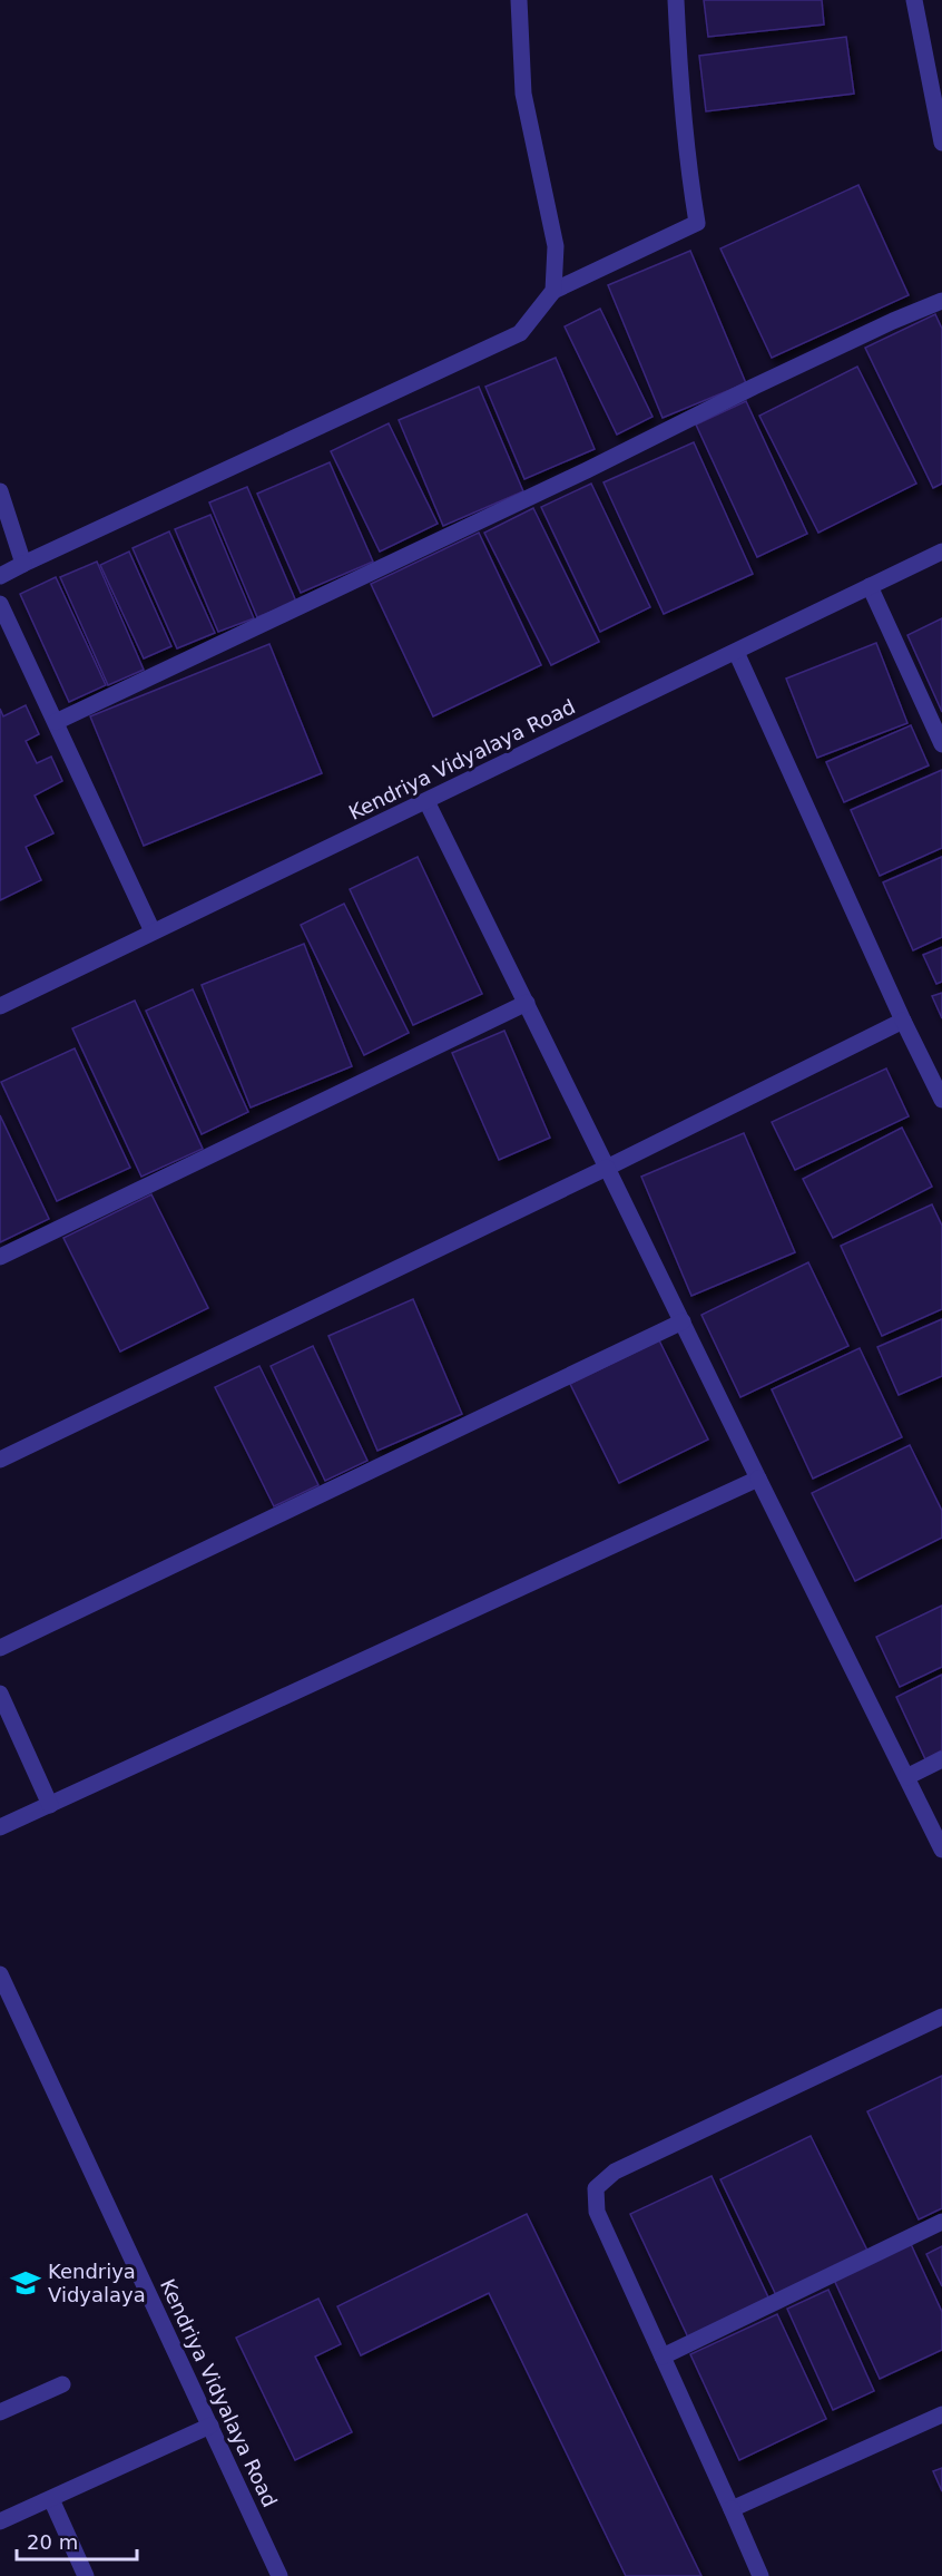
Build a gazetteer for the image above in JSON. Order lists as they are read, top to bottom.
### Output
{
  "streets": {
    "street": ["Kendriya Vidyalaya Road"]
  },
  "places": {
    "school or university": ["Kendriya Vidyalaya"]
  },
  "scale_bar": "20 m"
}
